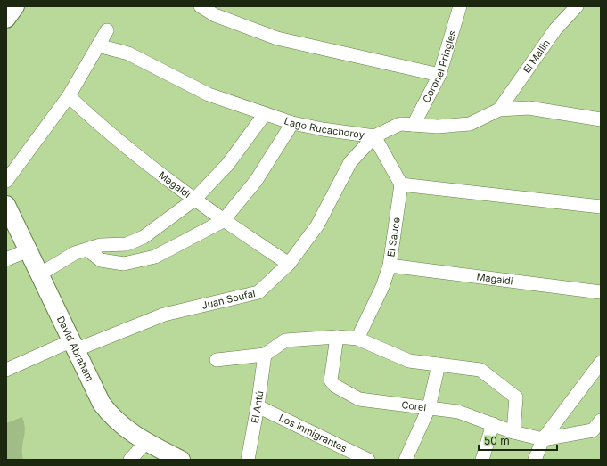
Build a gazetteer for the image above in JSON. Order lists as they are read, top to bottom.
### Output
{
  "streets": {
    "main road": ["David Abraham"],
    "street": [
      "El Mallín",
      "Coronel Pringles",
      "Lago Rucachoroy",
      "Magaldi",
      "El Sauce",
      "Juan Soufal",
      "Corel",
      "El Antú",
      "Los Inmigrantes"
    ]
  },
  "crossings": [
    ["El Mallín", "Lago Rucachoroy"],
    ["Coronel Pringles", "Lago Rucachoroy"],
    ["Lago Rucachoroy", "Juan Soufal"],
    ["Magaldi", "El Sauce"],
    ["Magaldi", "Juan Soufal"],
    ["Juan Soufal", "David Abraham"],
    ["El Antú", "Los Inmigrantes"]
  ],
  "scale_bar": "50 m"
}
